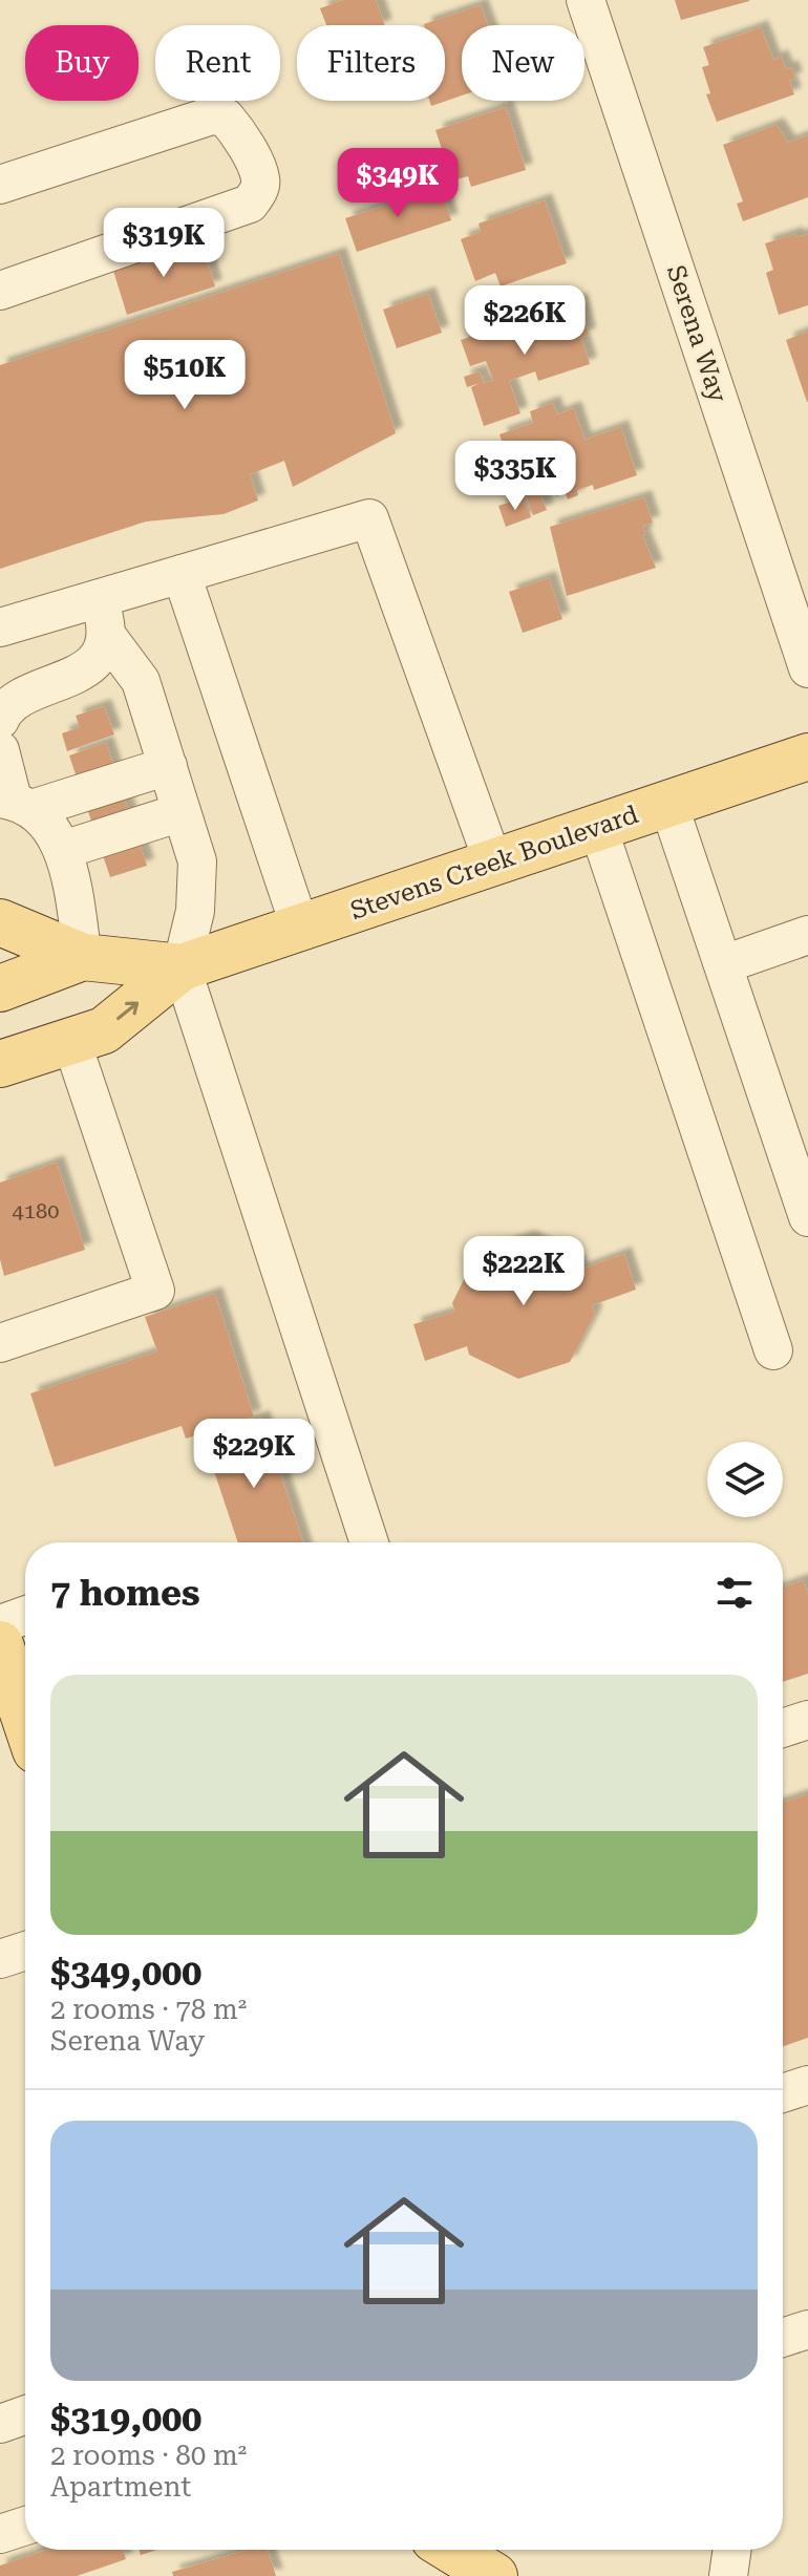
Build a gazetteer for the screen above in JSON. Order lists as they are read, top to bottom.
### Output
{
  "streets": {
    "main road": ["Stevens Creek Boulevard"],
    "street": ["Serena Way"]
  },
  "house_numbers": ["4180"],
  "page": {
    "chip": [
      "Buy",
      "Rent",
      "Filters",
      "New"
    ],
    "price": [
      "$349K",
      "$319K",
      "$226K",
      "$510K",
      "$335K",
      "$222K",
      "$229K"
    ],
    "heading": "7 homes",
    "list": [
      {
        "name": "$349,000",
        "note": "2 rooms · 78 m² · Serena Way"
      },
      {
        "name": "$319,000",
        "note": "2 rooms · 80 m² · Apartment"
      }
    ]
  }
}
